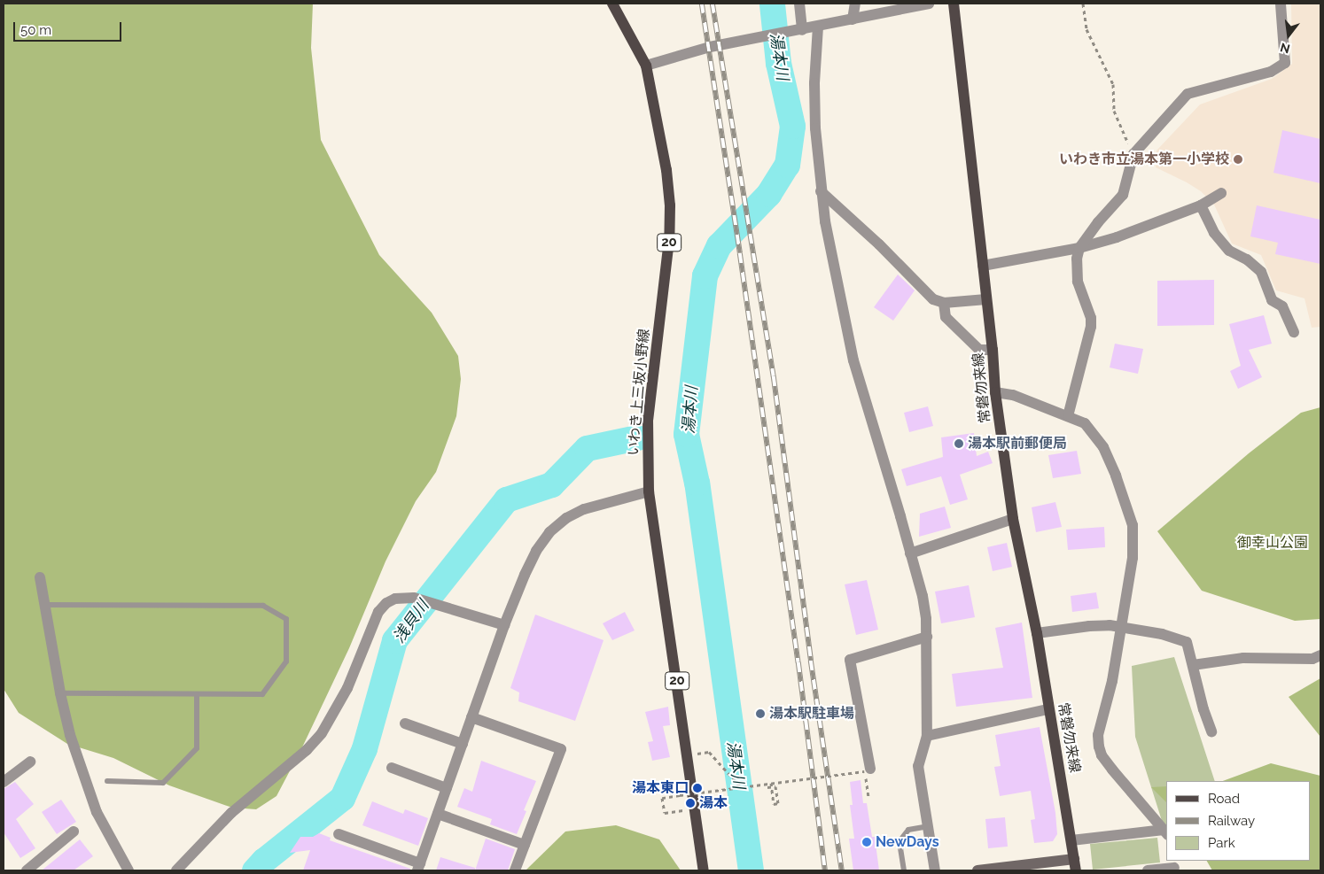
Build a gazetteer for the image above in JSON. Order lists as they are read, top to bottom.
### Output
{
  "streets": {
    "main road": ["20", "常磐勿来線", "いわき上三坂小野線"]
  },
  "water": ["湯本川", "浅貝川"],
  "parks": ["御幸山公園"],
  "places": [
    "いわき市立湯本第一小学校",
    "湯本駅前郵便局",
    "湯本駅駐車場",
    "湯本東口",
    "湯本",
    "NewDays"
  ],
  "legend": ["Road", "Railway", "Park"],
  "scale_bar": "50 m",
  "north": "bottom"
}
